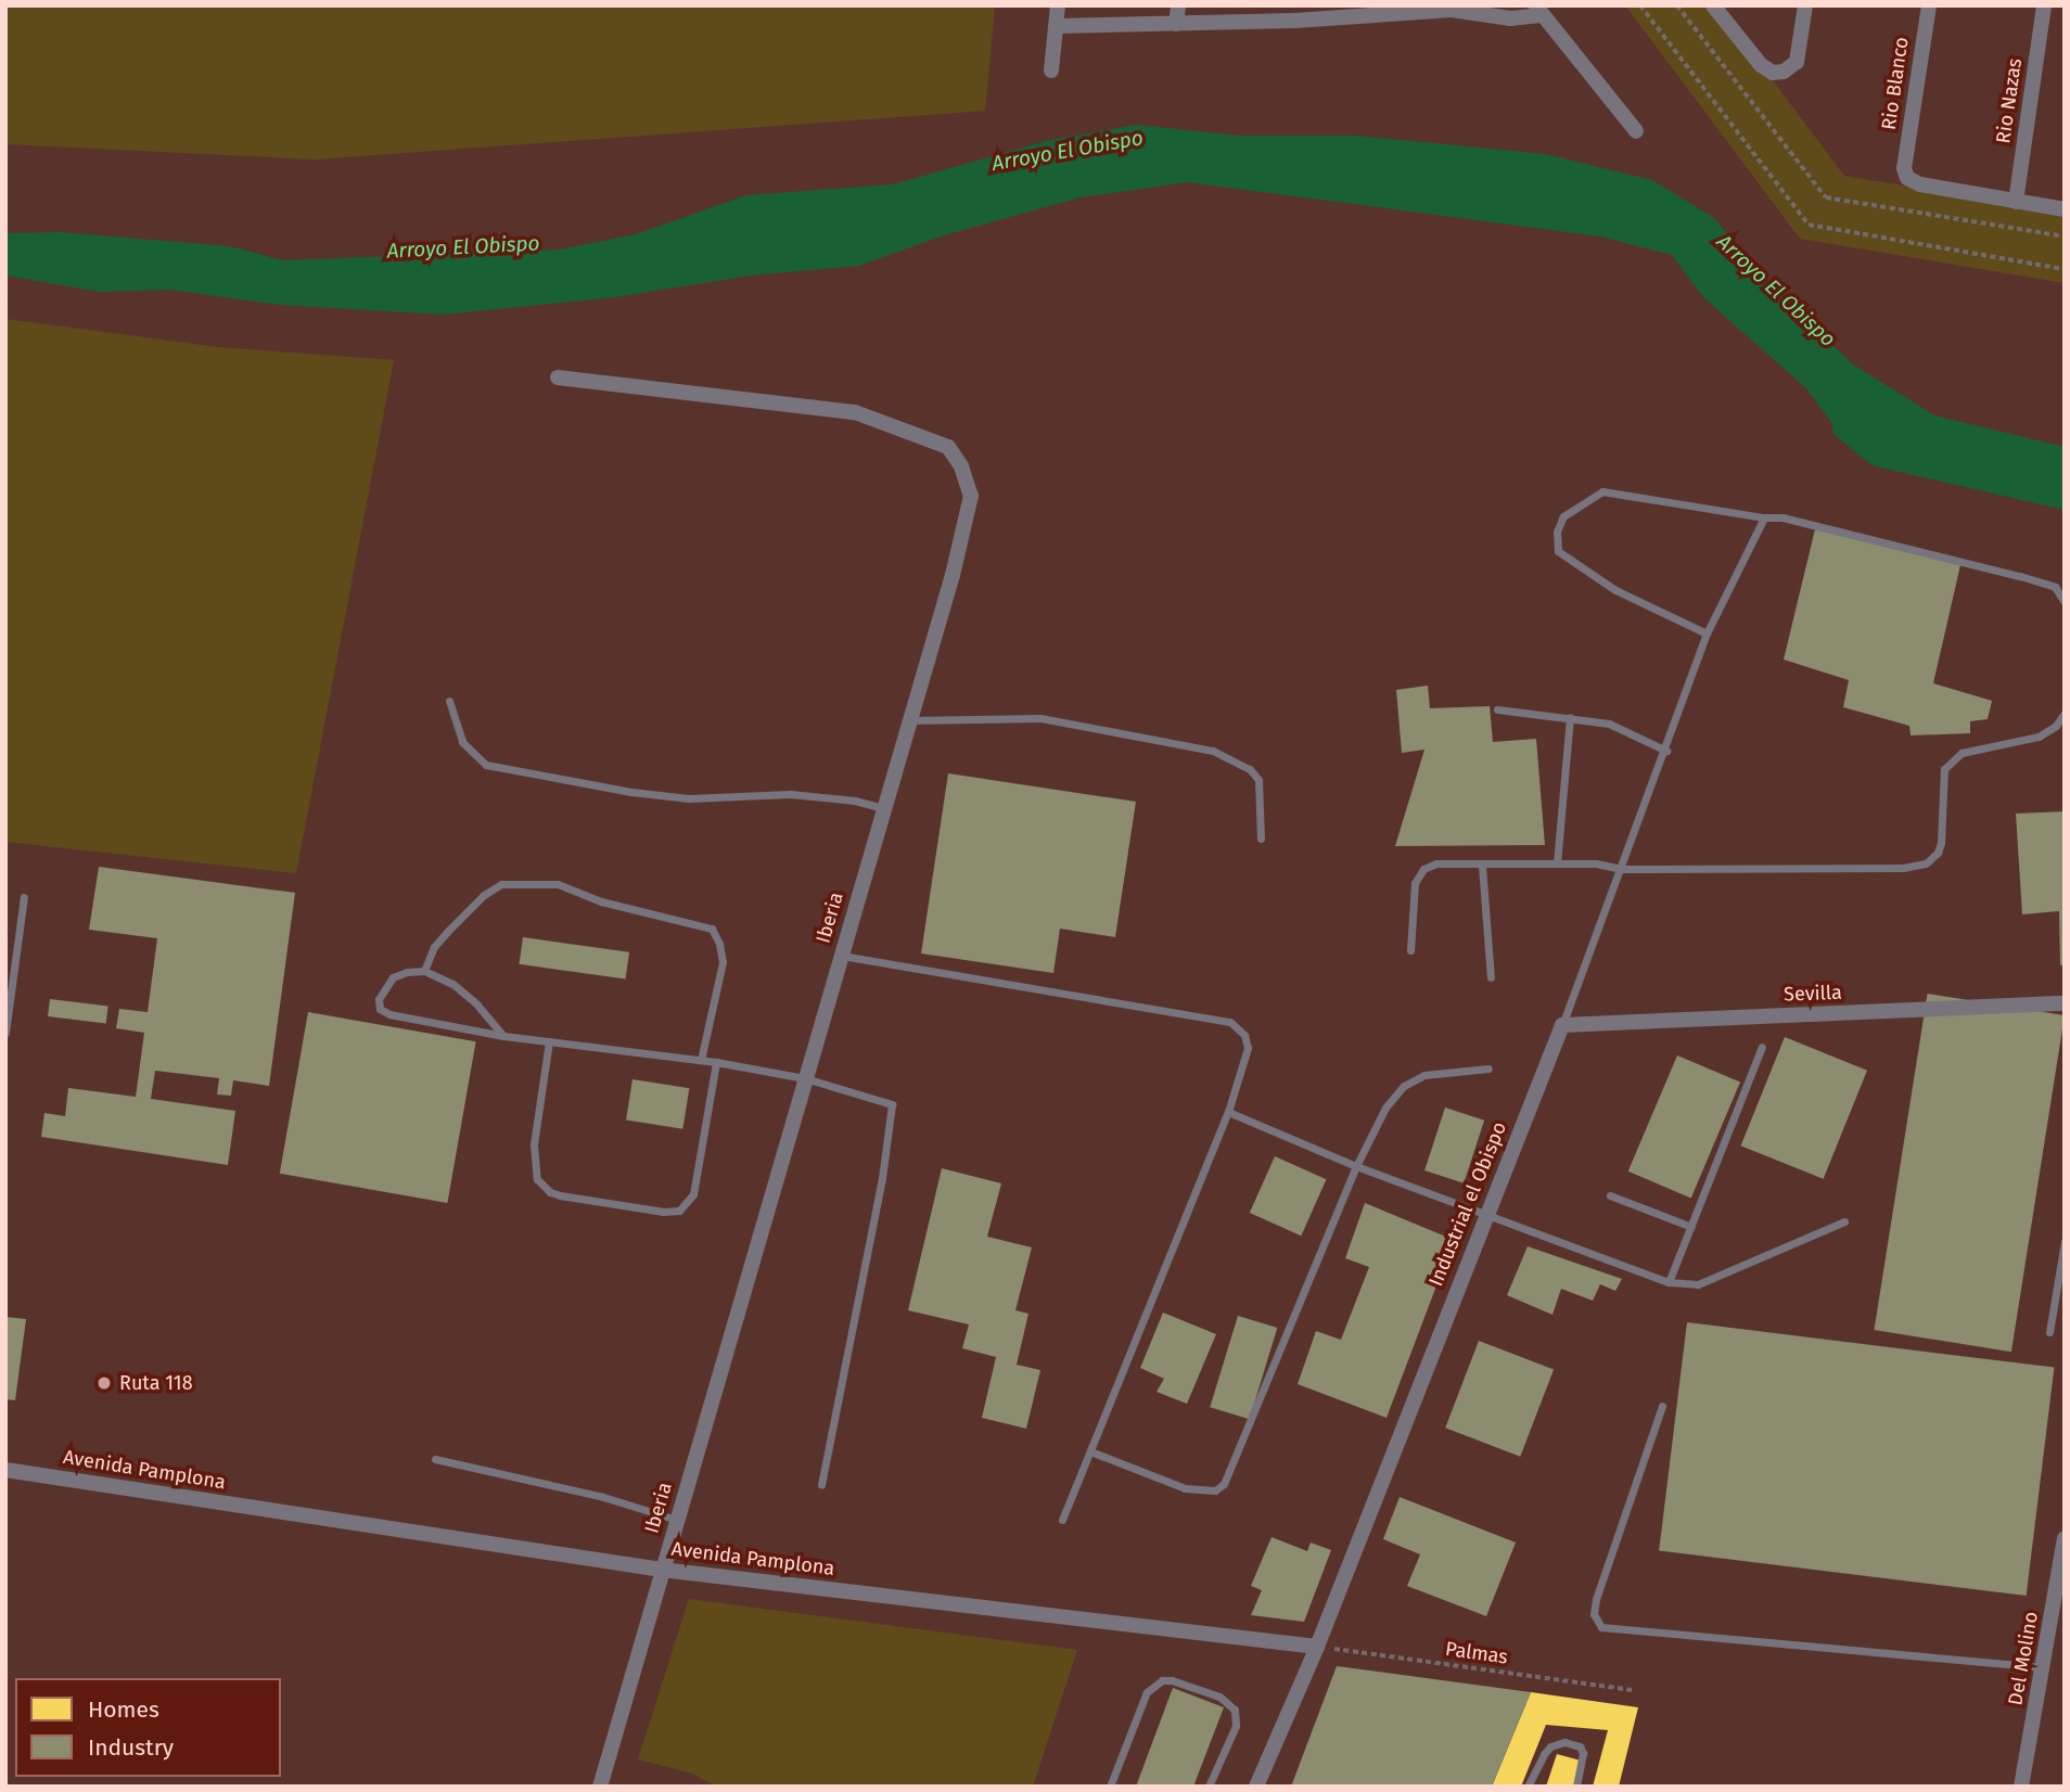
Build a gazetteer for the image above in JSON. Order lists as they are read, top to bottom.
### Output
{
  "streets": {
    "street": [
      "Rio Blanco",
      "Rio Nazas",
      "Iberia",
      "Sevilla",
      "Industrial el Obispo",
      "Avenida Pamplona",
      "Del Molino"
    ],
    "path": ["Palmas"]
  },
  "crossings": [
    ["Rio Blanco", "Rio Nazas"],
    ["Iberia", "Avenida Pamplona"],
    ["Sevilla", "Industrial el Obispo"],
    ["Industrial el Obispo", "Avenida Pamplona"],
    ["Industrial el Obispo", "Palmas"],
    ["Avenida Pamplona", "Palmas"]
  ],
  "water": ["Arroyo El Obispo"],
  "places": ["Ruta 118"],
  "legend": ["Homes", "Industry"]
}
